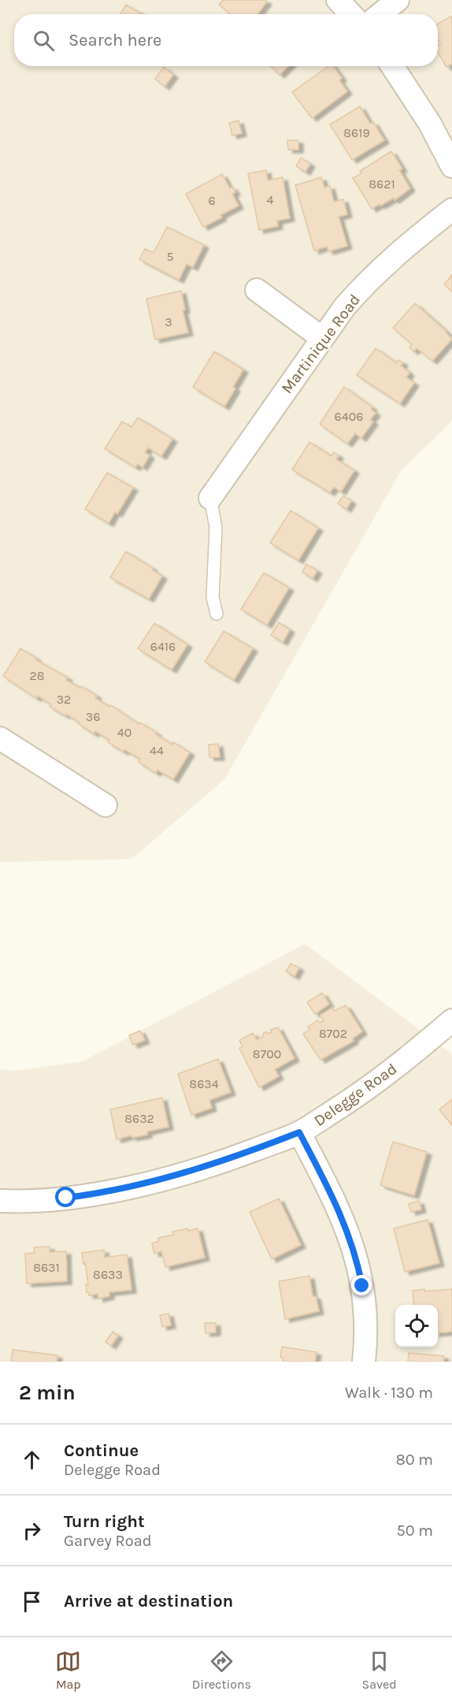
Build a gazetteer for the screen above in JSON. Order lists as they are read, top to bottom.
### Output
{
  "streets": {
    "street": ["Martinique Road", "Delegge Road"]
  },
  "house_numbers": [
    "8619",
    "8621",
    "4",
    "6",
    "5",
    "3",
    "6406",
    "6416",
    "28",
    "32",
    "36",
    "40",
    "44",
    "8702",
    "8700",
    "8634",
    "8632",
    "8631",
    "8633"
  ],
  "page": {
    "search": "Search here",
    "heading": ["2 min", "Walk · 130 m"],
    "list": [
      ["Continue", "Delegge Road", "80 m"],
      ["Turn right", "Garvey Road", "50 m"],
      "Arrive at destination"
    ],
    "nav": ["Map", "Directions", "Saved"]
  }
}
